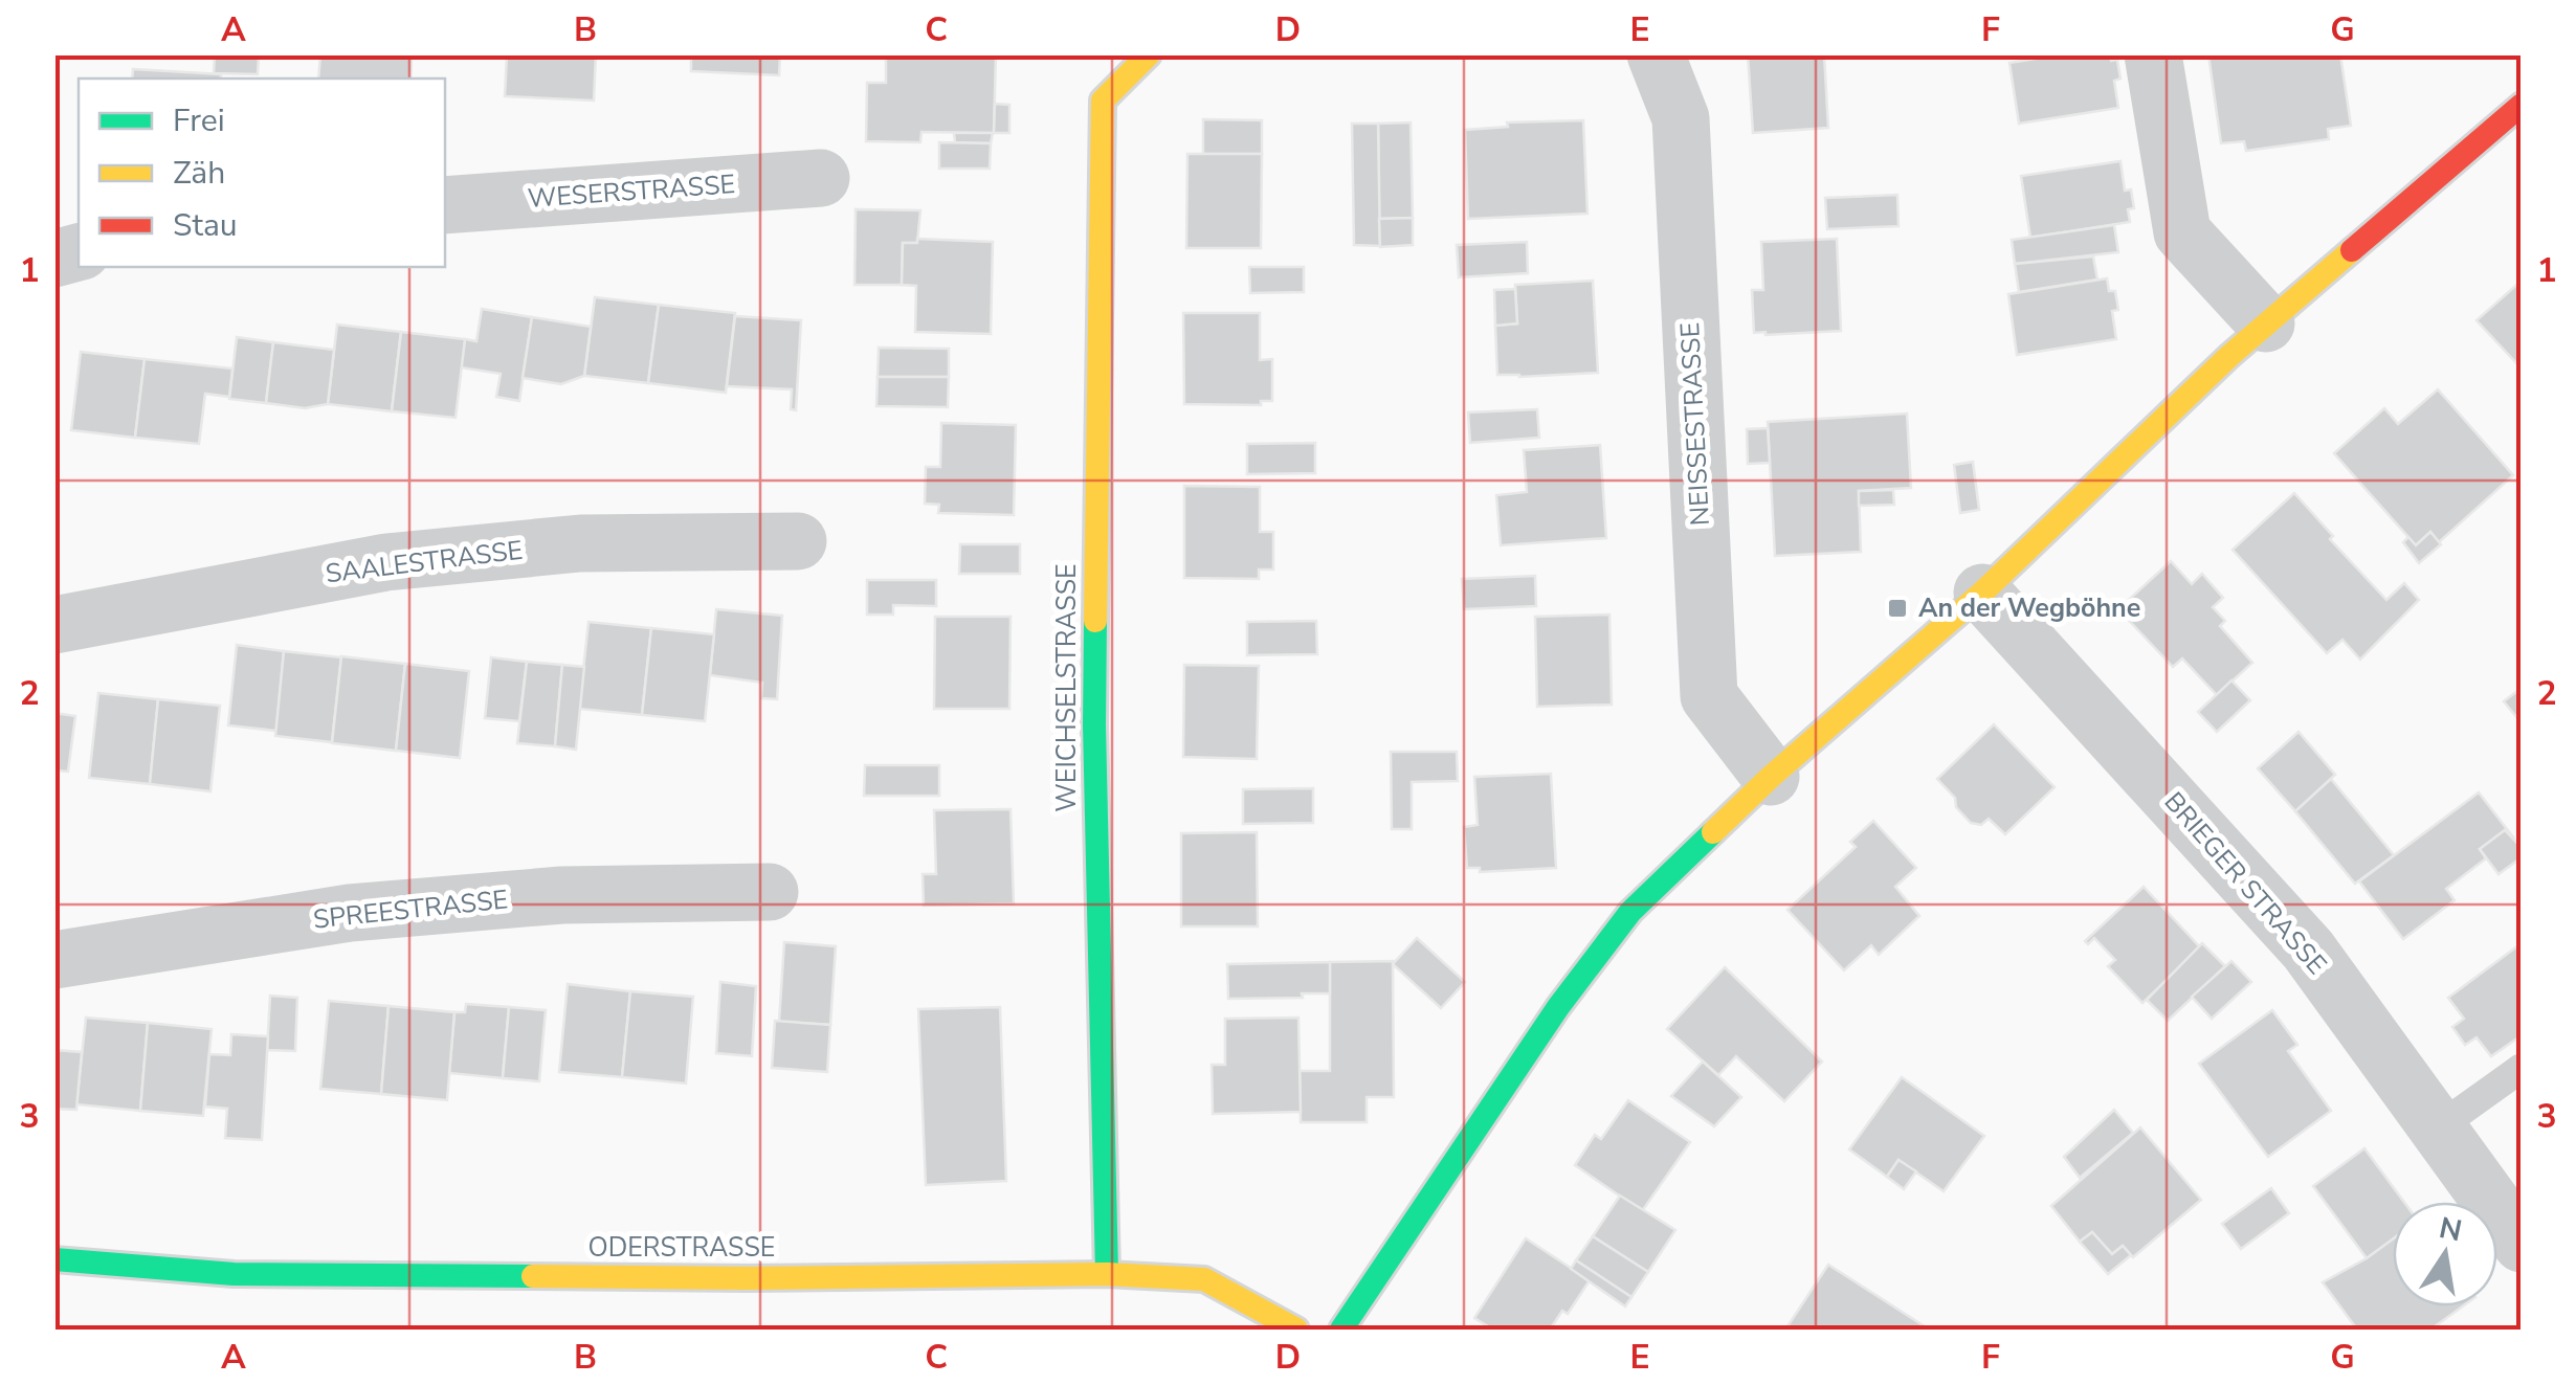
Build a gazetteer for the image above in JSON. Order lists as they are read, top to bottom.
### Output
{
  "streets": {
    "street": [
      "WESERSTRASSE",
      "NEISSESTRASSE",
      "SAALESTRASSE",
      "WEICHSELSTRASSE",
      "BRIEGER STRASSE",
      "SPREESTRASSE",
      "ODERSTRASSE"
    ]
  },
  "crossings": [
    ["WEICHSELSTRASSE", "ODERSTRASSE"]
  ],
  "places": {
    "transit": ["An der Wegböhne"]
  },
  "legend": ["Frei", "Zäh", "Stau"],
  "north": "top",
  "grid": {
    "columns": [
      "A",
      "B",
      "C",
      "D",
      "E",
      "F",
      "G"
    ],
    "rows": ["1", "2", "3"]
  }
}
